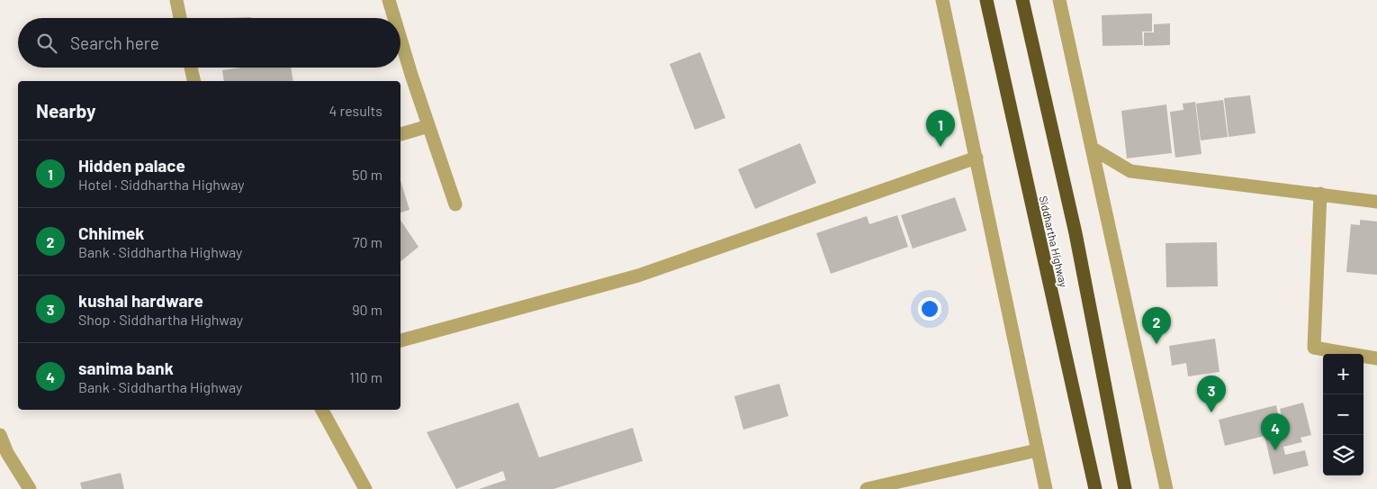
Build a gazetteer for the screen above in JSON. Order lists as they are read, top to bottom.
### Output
{
  "streets": {
    "highway": ["Siddhartha Highway"]
  },
  "page": {
    "search": "Search here",
    "heading": ["Nearby", "4 results"],
    "pins": [
      "1",
      "2",
      "3",
      "4"
    ],
    "list": [
      {
        "mark": "1",
        "name": "Hidden palace",
        "note": "Hotel · Siddhartha Highway",
        "value": "50 m"
      },
      {
        "mark": "2",
        "name": "Chhimek",
        "note": "Bank · Siddhartha Highway",
        "value": "70 m"
      },
      {
        "mark": "3",
        "name": "kushal hardware",
        "note": "Shop · Siddhartha Highway",
        "value": "90 m"
      },
      {
        "mark": "4",
        "name": "sanima bank",
        "note": "Bank · Siddhartha Highway",
        "value": "110 m"
      }
    ],
    "map_buttons": ["+", "−"]
  }
}
